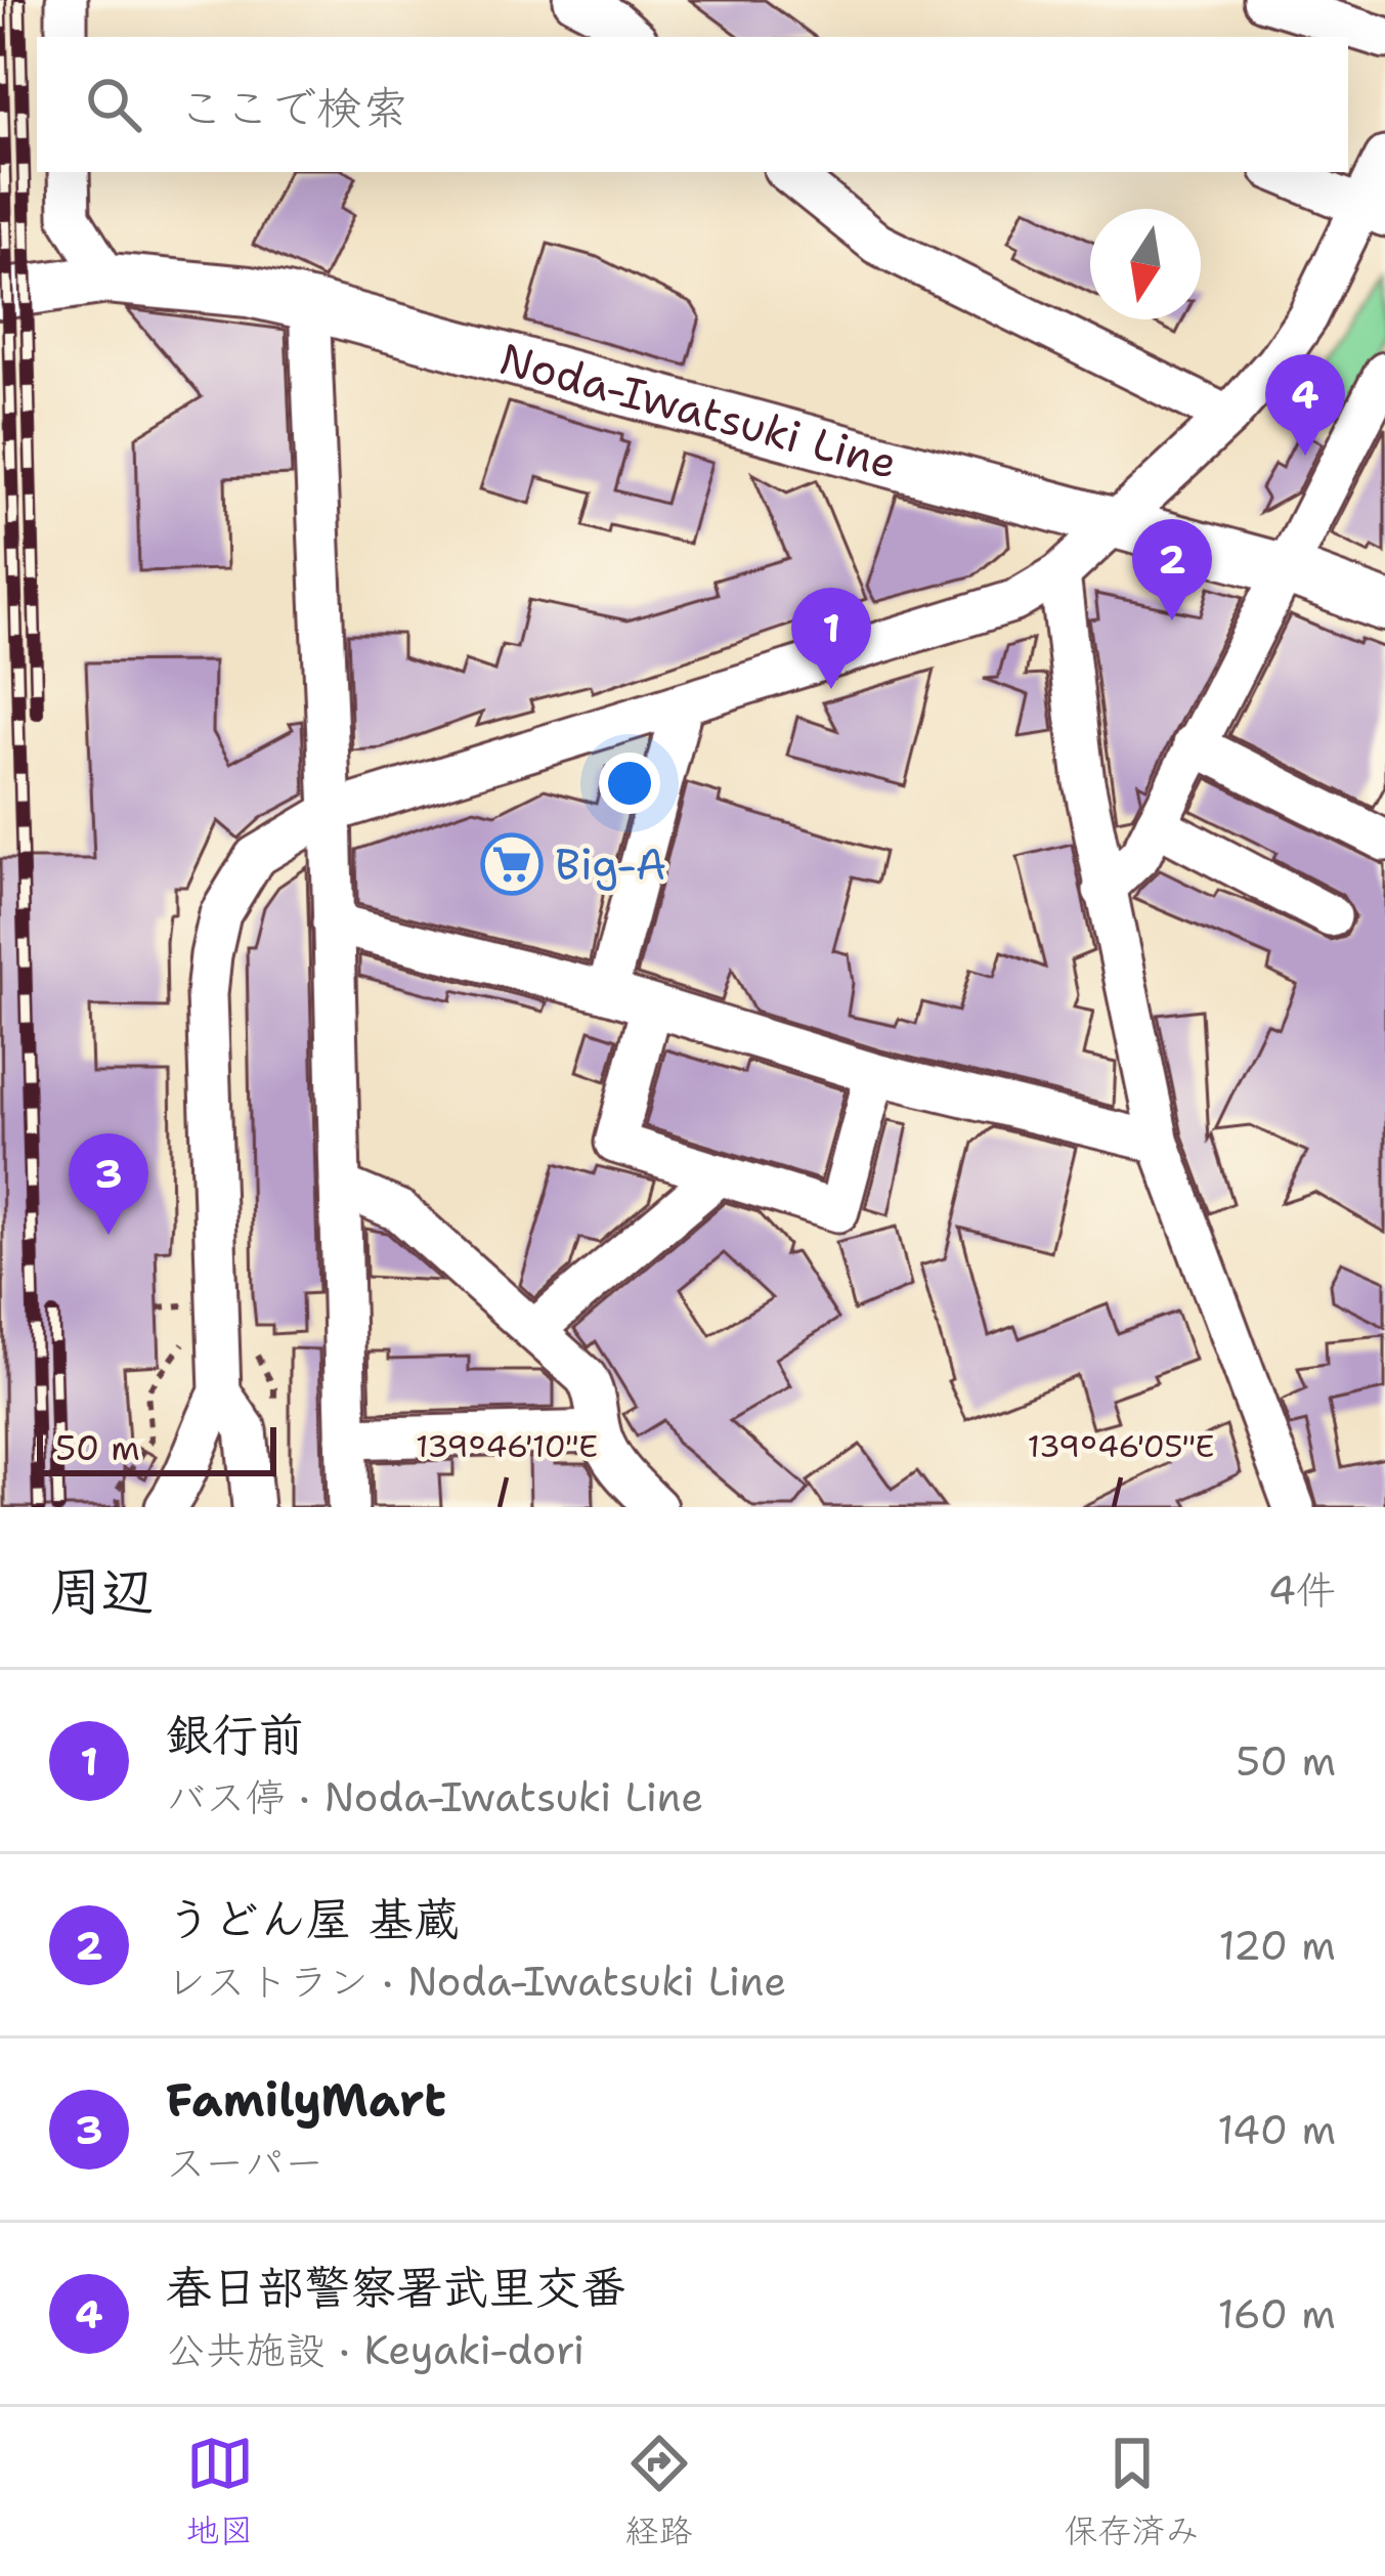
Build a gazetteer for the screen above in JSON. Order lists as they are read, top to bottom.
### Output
{
  "streets": {
    "main road": ["Noda-Iwatsuki Line"]
  },
  "places": {
    "supermarket": ["Big-A"]
  },
  "scale_bar": "50 m",
  "north": "bottom",
  "page": {
    "search": "ここで検索",
    "pins": [
      "4",
      "2",
      "1",
      "3"
    ],
    "scale": "50 m",
    "heading": ["周辺", "4件"],
    "list": [
      {
        "mark": "1",
        "name": "銀行前",
        "note": "バス停 · Noda-Iwatsuki Line",
        "value": "50 m"
      },
      {
        "mark": "2",
        "name": "うどん屋 基蔵",
        "note": "レストラン · Noda-Iwatsuki Line",
        "value": "120 m"
      },
      {
        "mark": "3",
        "name": "FamilyMart",
        "note": "スーパー",
        "value": "140 m"
      },
      {
        "mark": "4",
        "name": "春日部警察署武里交番",
        "note": "公共施設 · Keyaki-dori",
        "value": "160 m"
      }
    ],
    "nav": ["地図", "経路", "保存済み"]
  },
  "coordinates": ["139°46'10\"E", "139°46'05\"E"]
}
